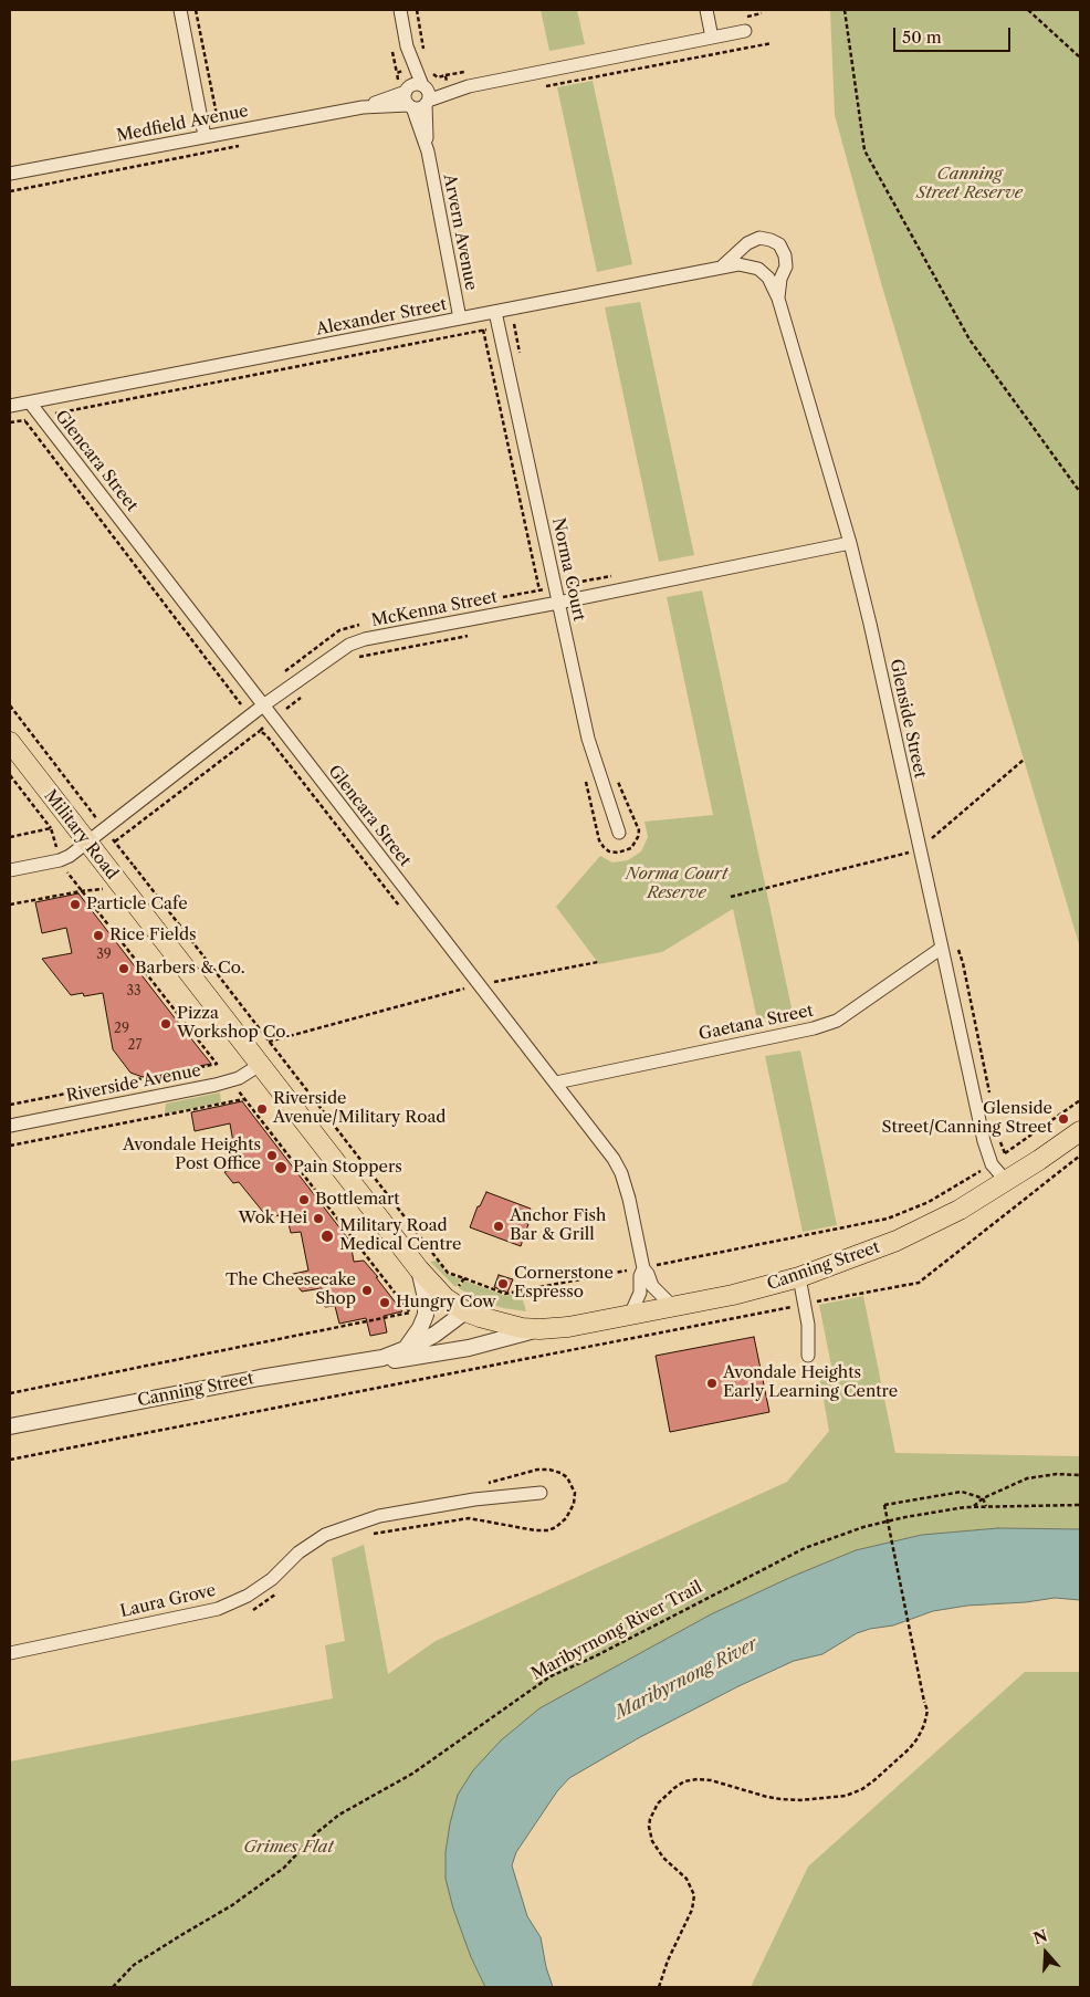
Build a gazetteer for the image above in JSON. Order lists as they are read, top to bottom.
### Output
{
  "streets": {
    "main road": ["Military Road", "Canning Street"],
    "street": [
      "Medfield Avenue",
      "Arvern Avenue",
      "Alexander Street",
      "Glencara Street",
      "Norma Court",
      "McKenna Street",
      "Glenside Street",
      "Gaetana Street",
      "Riverside Avenue",
      "Laura Grove"
    ],
    "path": ["Maribyrnong River Trail"]
  },
  "crossings": [
    ["Medfield Avenue", "Arvern Avenue"],
    ["Arvern Avenue", "Alexander Street"],
    ["Alexander Street", "Glencara Street"],
    ["Alexander Street", "Norma Court"],
    ["Alexander Street", "Glenside Street"],
    ["Glencara Street", "McKenna Street"],
    ["Glencara Street", "Gaetana Street"],
    ["Glencara Street", "Canning Street"],
    ["Norma Court", "McKenna Street"],
    ["McKenna Street", "Glenside Street"],
    ["McKenna Street", "Military Road"],
    ["Glenside Street", "Gaetana Street"],
    ["Glenside Street", "Canning Street"],
    ["Military Road", "Riverside Avenue"],
    ["Military Road", "Canning Street"]
  ],
  "water": ["Maribyrnong River"],
  "parks": ["Canning Street Reserve", "Norma Court Reserve", "Grimes Flat"],
  "places": [
    "Particle Cafe",
    "Rice Fields",
    "Barbers & Co.",
    "Pizza Workshop Co.",
    "Riverside Avenue/Military Road",
    "Glenside Street/Canning Street",
    "Avondale Heights Post Office",
    "Pain Stoppers",
    "Bottlemart",
    "Wok Hei",
    "Anchor Fish Bar & Grill",
    "Military Road Medical Centre",
    "Cornerstone Espresso",
    "The Cheesecake Shop",
    "Hungry Cow",
    "Avondale Heights Early Learning Centre"
  ],
  "house_numbers": [
    "39",
    "33",
    "29",
    "27"
  ],
  "scale_bar": "50 m",
  "north": "top"
}
